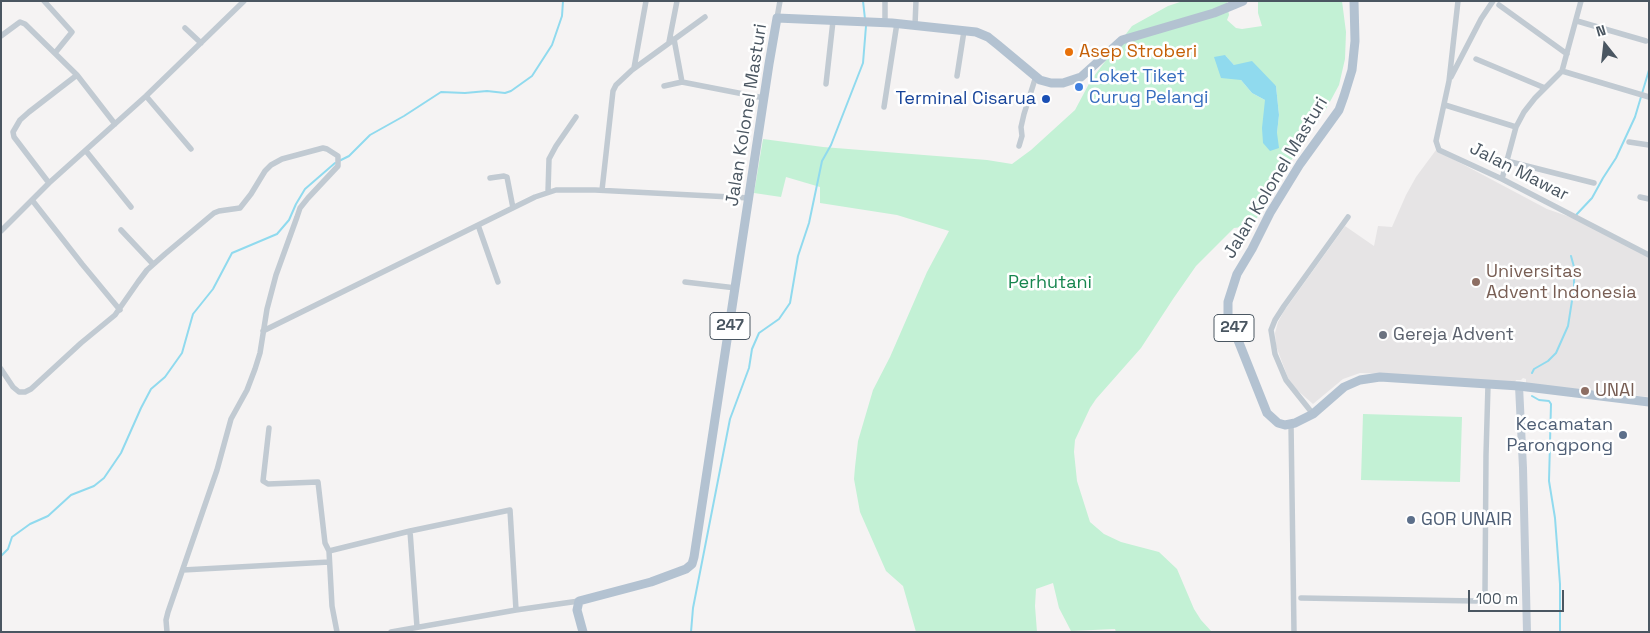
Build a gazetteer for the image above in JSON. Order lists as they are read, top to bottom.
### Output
{
  "streets": {
    "main road": ["Jalan Kolonel Masturi", "247"],
    "street": ["Jalan Mawar"]
  },
  "parks": ["Perhutani"],
  "places": [
    "Asep Stroberi",
    "Loket Tiket Curug Pelangi",
    "Terminal Cisarua",
    "Universitas Advent Indonesia",
    "Gereja Advent",
    "UNAI",
    "Kecamatan Parongpong",
    "GOR UNAIR"
  ],
  "scale_bar": "100 m",
  "north": "top"
}
